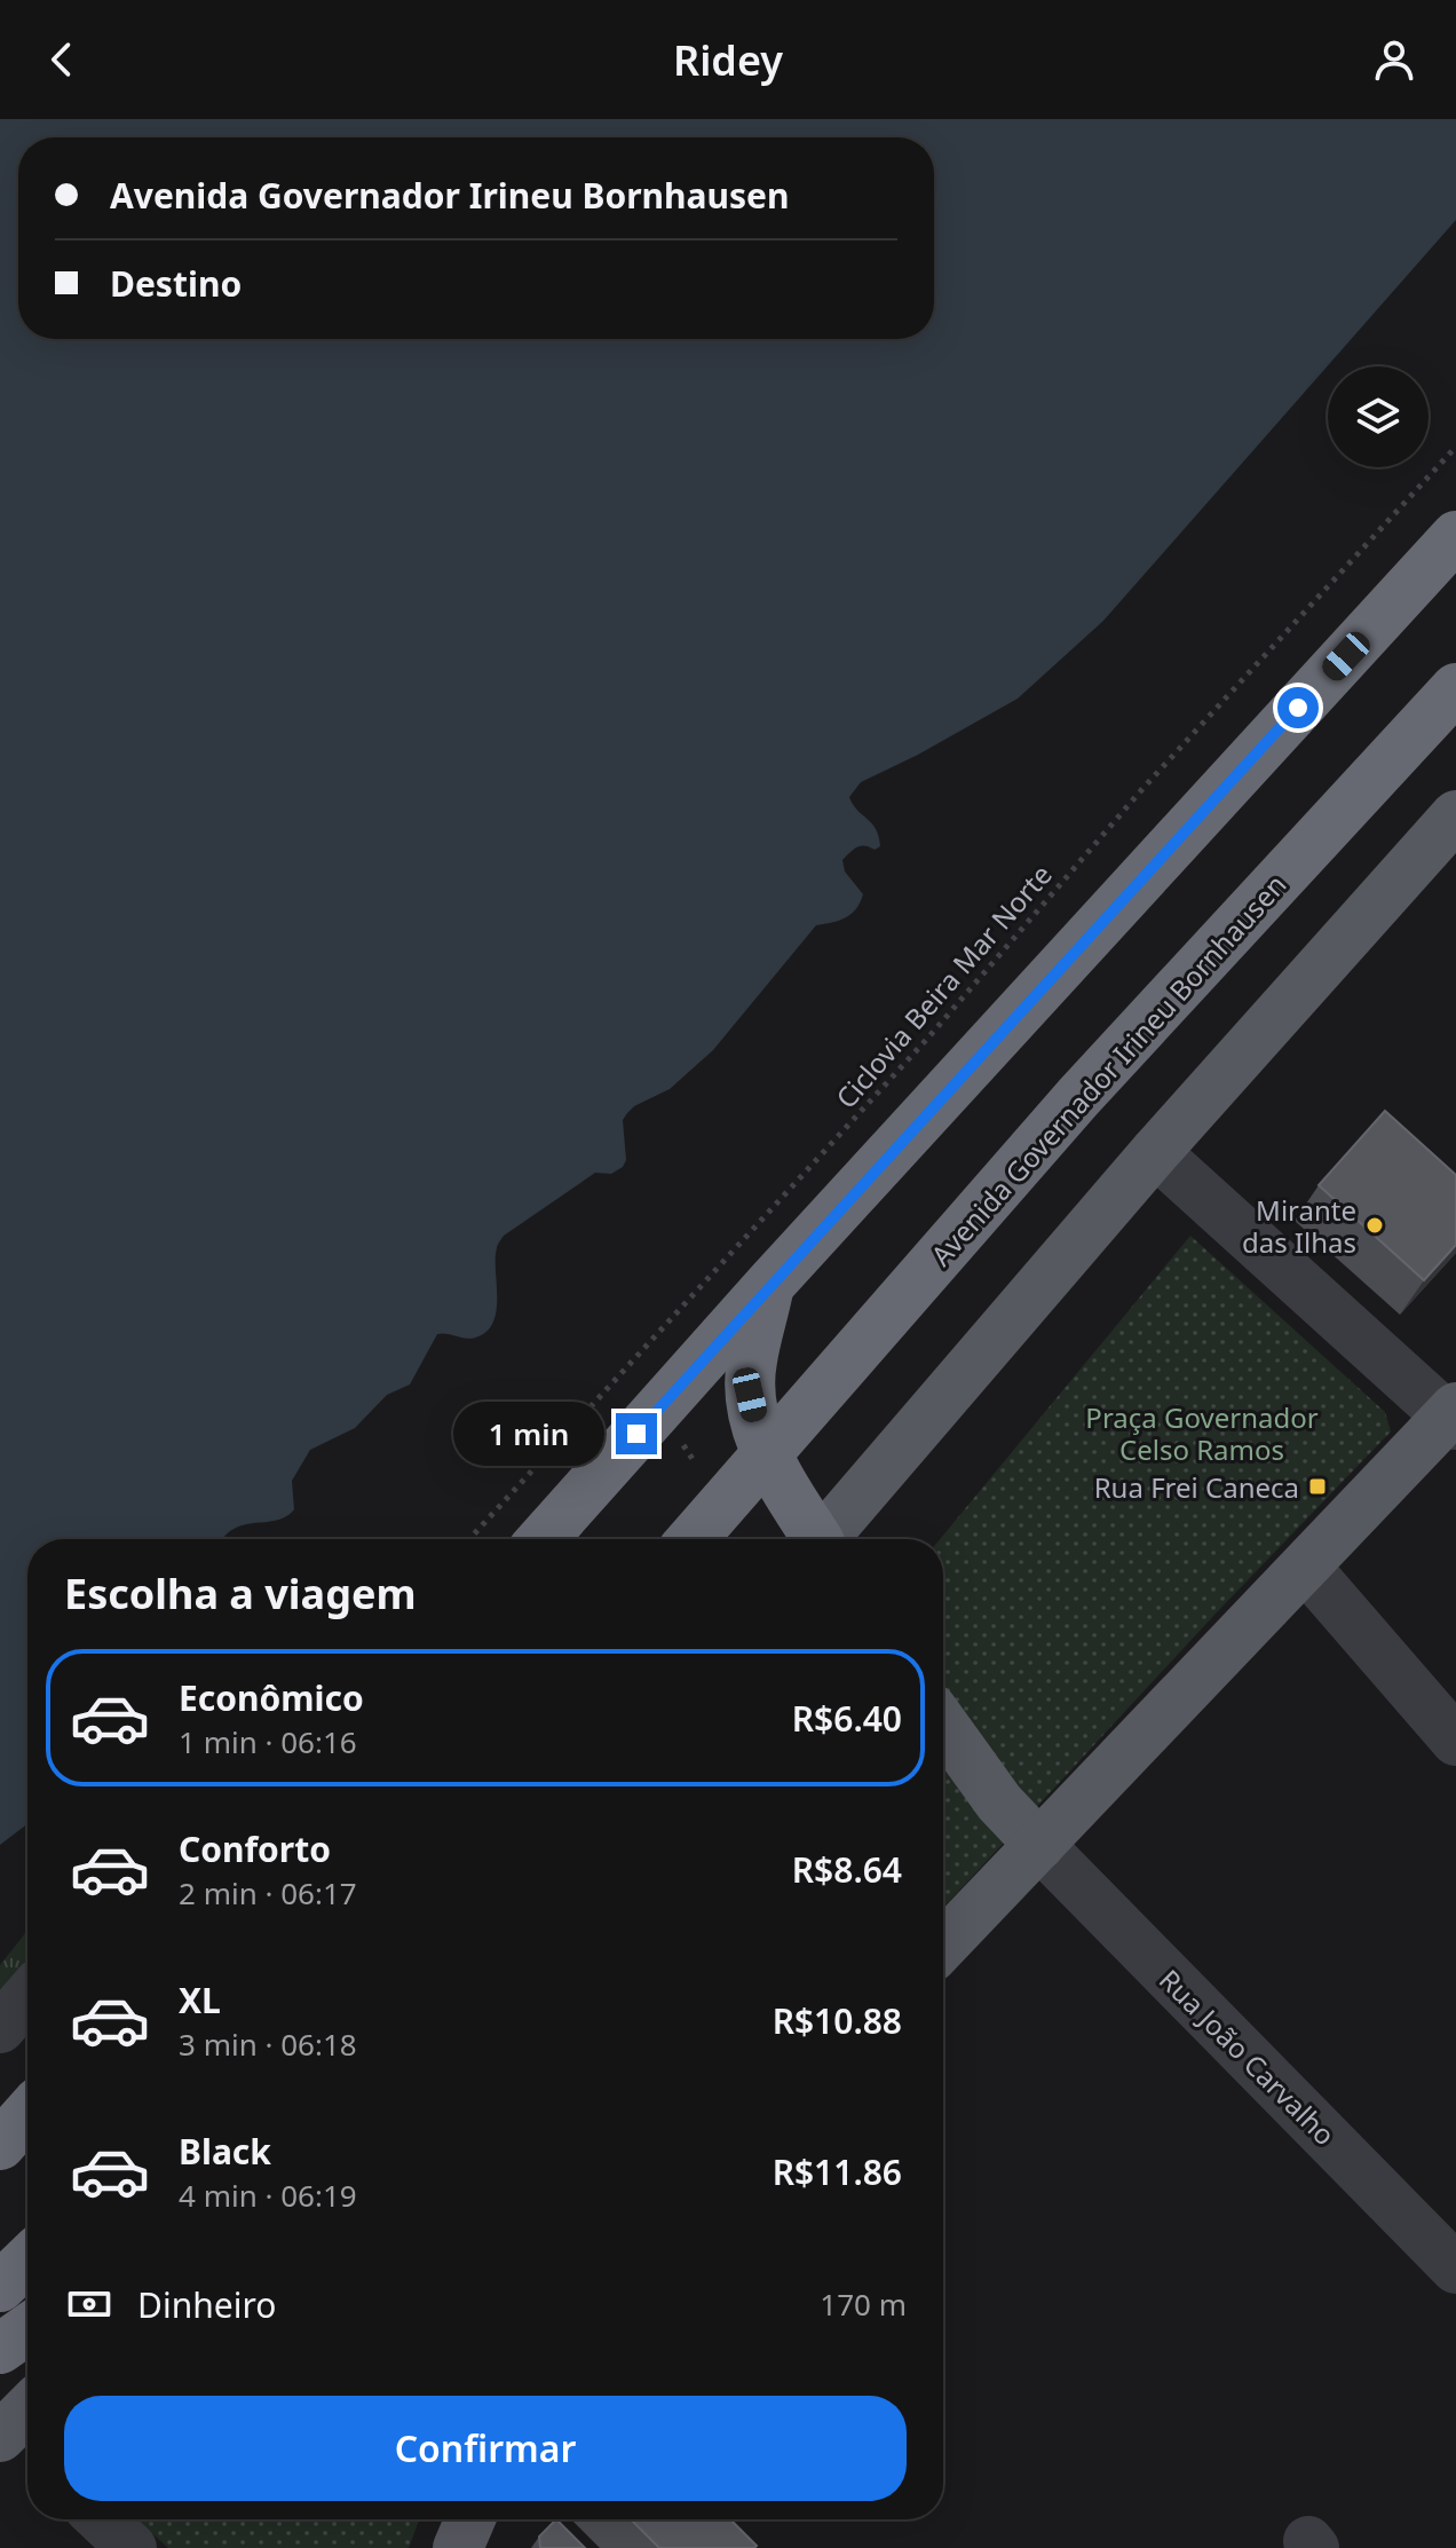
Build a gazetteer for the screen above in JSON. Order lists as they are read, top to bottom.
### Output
{
  "streets": {
    "highway": ["Avenida Governador Irineu Bornhausen"],
    "street": ["Rua João Carvalho"],
    "path": ["Ciclovia Beira Mar Norte"]
  },
  "parks": ["Praça Governador Celso Ramos"],
  "places": {
    "other": ["Mirante das Ilhas"],
    "transit": ["Rua Frei Caneca"]
  },
  "page": {
    "header": "Ridey",
    "banner": ["Avenida Governador Irineu Bornhausen", "Destino"],
    "bubble": "1 min",
    "heading": "Escolha a viagem",
    "list": [
      {
        "name": "Econômico",
        "note": "1 min · 06:16",
        "value": "R$6.40"
      },
      {
        "name": "Conforto",
        "note": "2 min · 06:17",
        "value": "R$8.64"
      },
      {
        "name": "XL",
        "note": "3 min · 06:18",
        "value": "R$10.88"
      },
      {
        "name": "Black",
        "note": "4 min · 06:19",
        "value": "R$11.86"
      }
    ],
    "pay": ["Dinheiro", "170 m"],
    "buttons": "Confirmar"
  }
}
